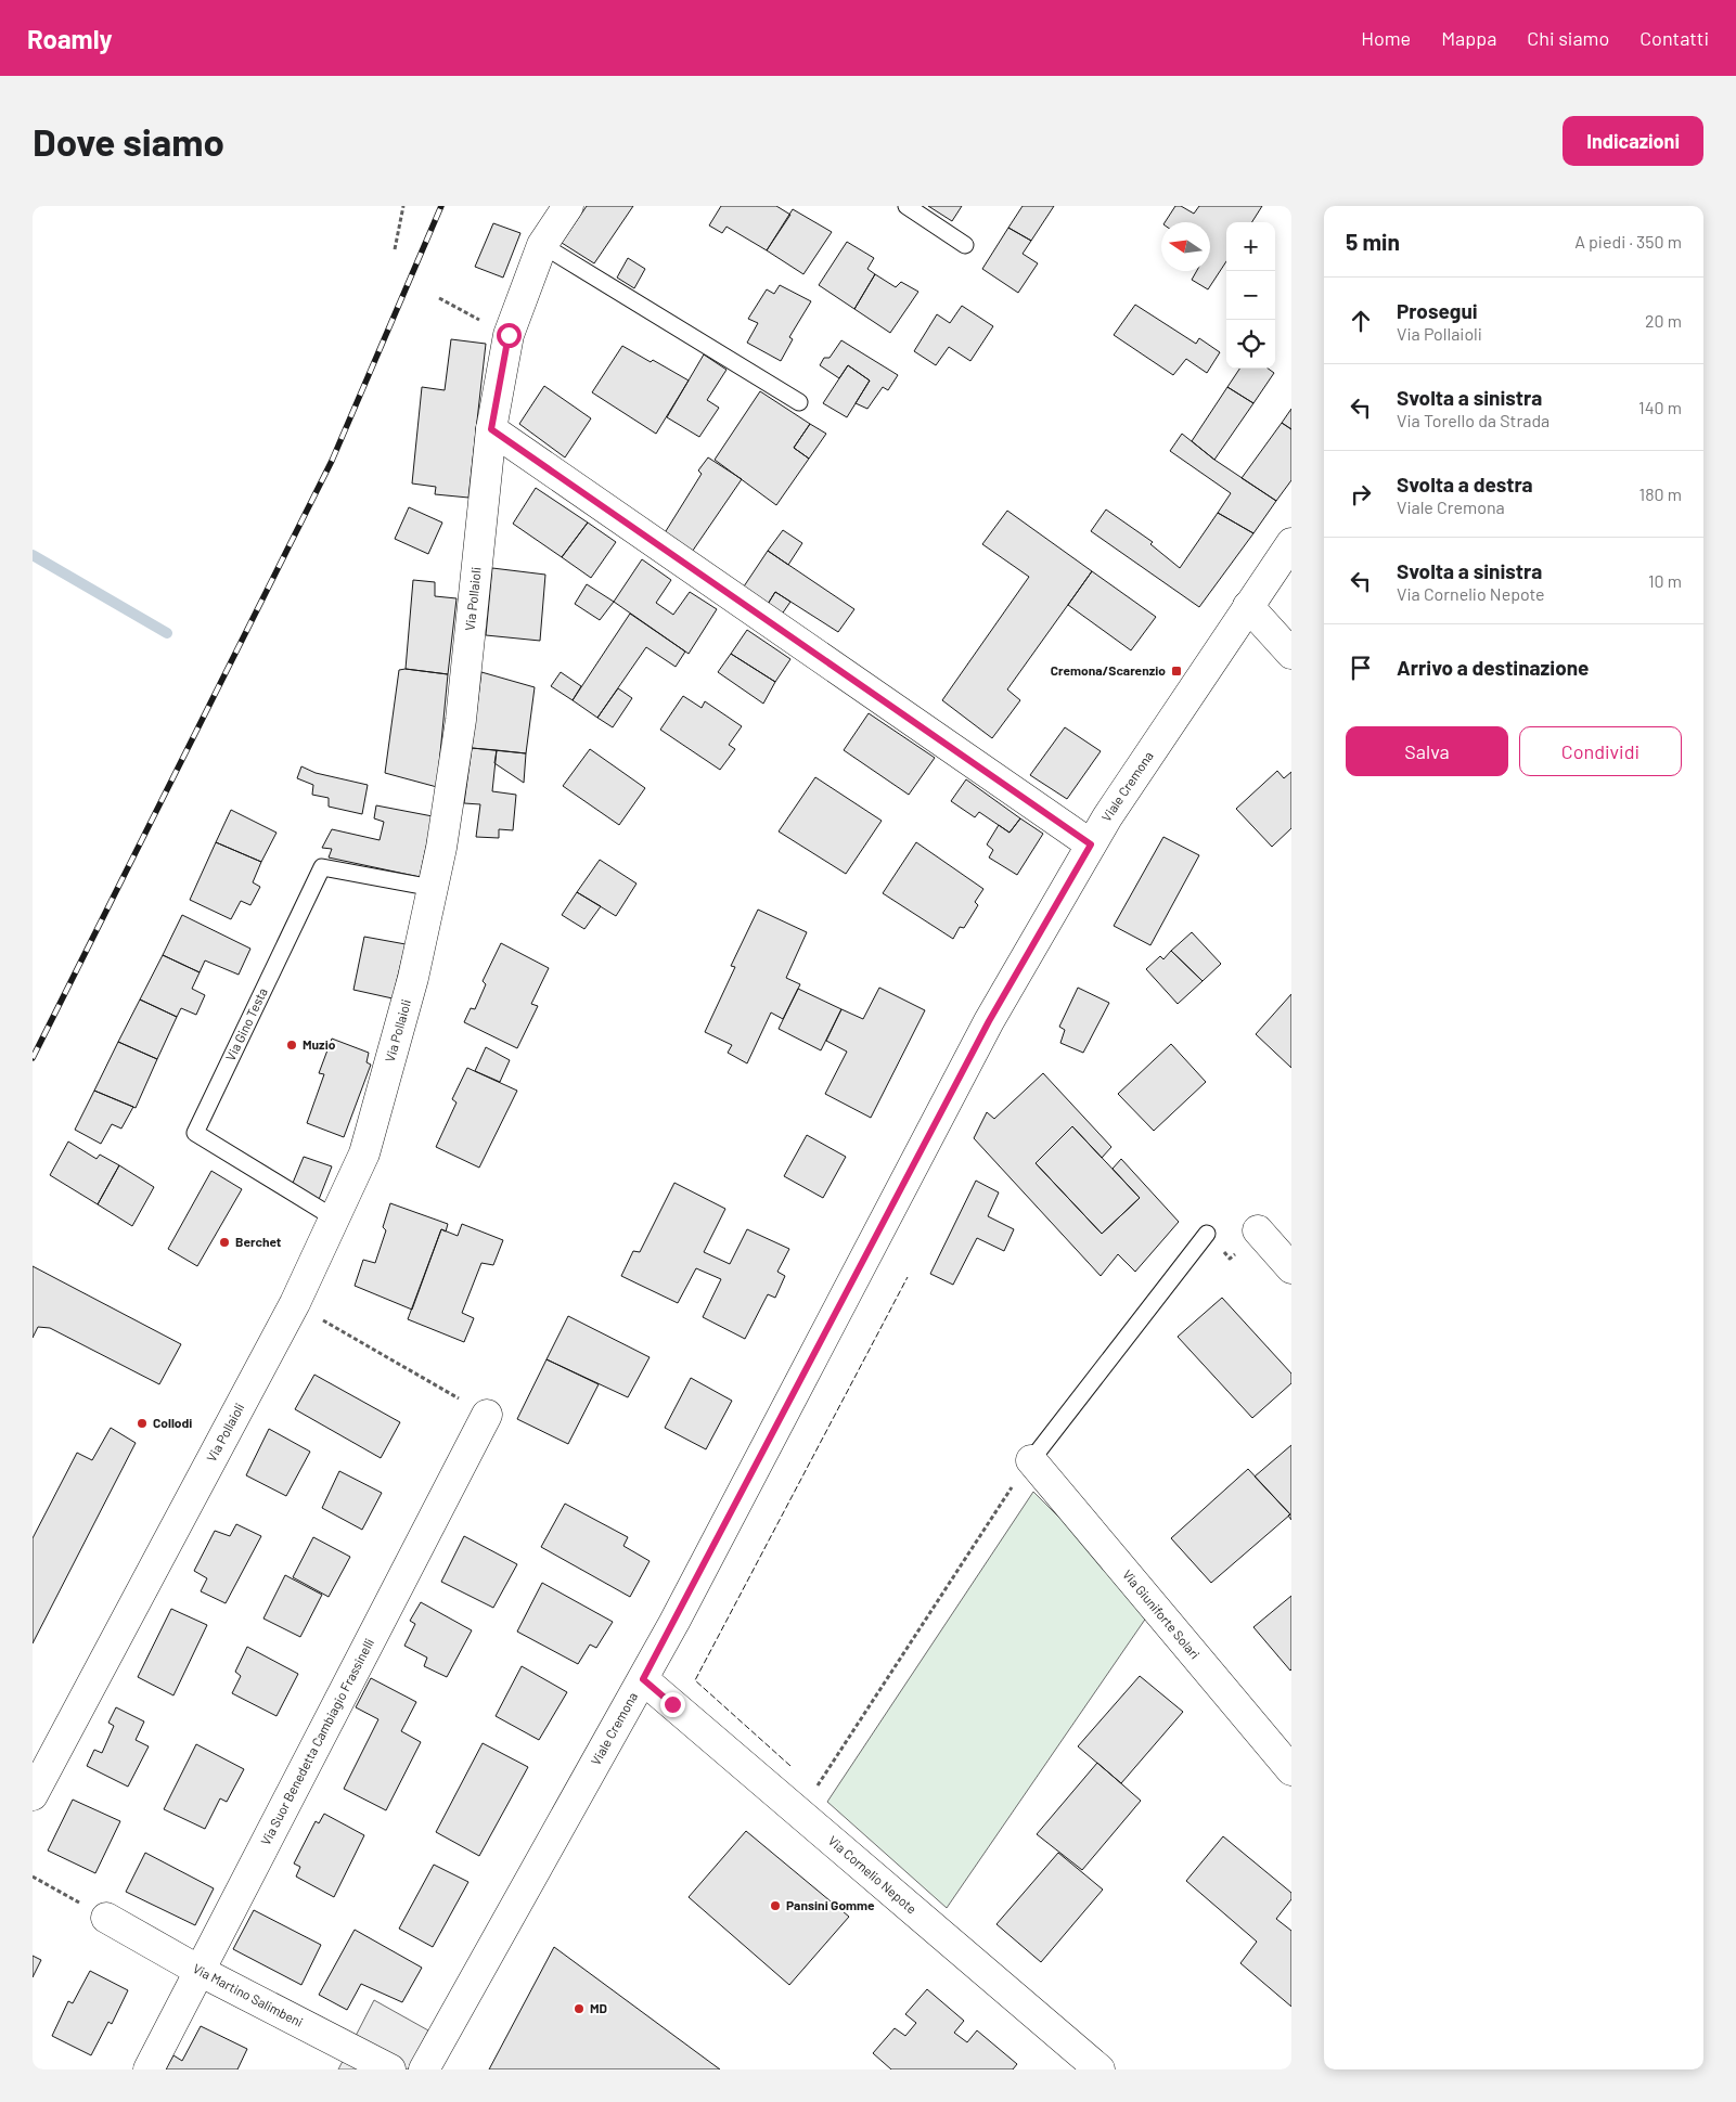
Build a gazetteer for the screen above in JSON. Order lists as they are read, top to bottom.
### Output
{
  "streets": {
    "street": [
      "Via Pollaioli",
      "Viale Cremona",
      "Via Giuniforte Solari",
      "Via Suor Benedetta Cambiagio Frassinelli",
      "Via Cornelio Nepote",
      "Via Martino Salimbeni"
    ],
    "lane": ["Via Gino Testa"]
  },
  "crossings": [
    ["Via Pollaioli", "Via Gino Testa"],
    ["Viale Cremona", "Via Cornelio Nepote"],
    ["Via Suor Benedetta Cambiagio Frassinelli", "Via Martino Salimbeni"]
  ],
  "places": {
    "transit": ["Cremona/Scarenzio"],
    "other": [
      "Muzio",
      "Berchet",
      "Collodi",
      "Pansini Gomme",
      "MD"
    ]
  },
  "north": "left",
  "page": {
    "header": "Roamly",
    "nav": [
      "Home",
      "Mappa",
      "Chi siamo",
      "Contatti"
    ],
    "buttons": [
      "Indicazioni",
      ["Salva", "Condividi"]
    ],
    "title": "Dove siamo",
    "heading": ["5 min", "A piedi · 350 m"],
    "map_buttons": ["+", "−"],
    "list": [
      ["Prosegui", "Via Pollaioli", "20 m"],
      ["Svolta a sinistra", "Via Torello da Strada", "140 m"],
      ["Svolta a destra", "Viale Cremona", "180 m"],
      ["Svolta a sinistra", "Via Cornelio Nepote", "10 m"],
      "Arrivo a destinazione"
    ]
  }
}
